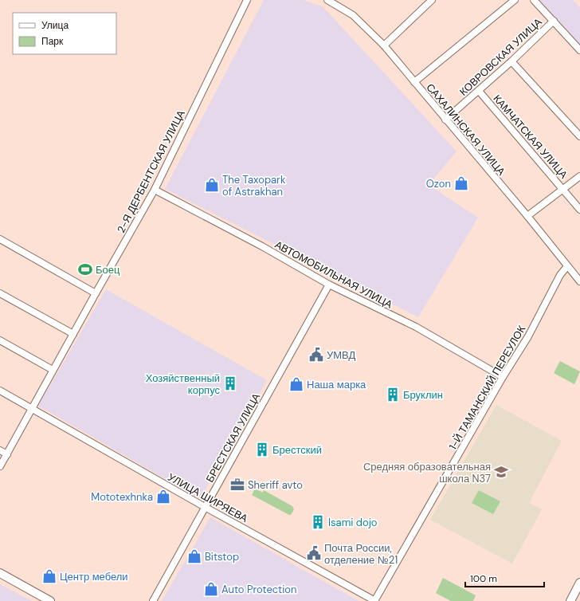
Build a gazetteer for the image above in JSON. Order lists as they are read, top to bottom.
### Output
{
  "streets": {
    "street": [
      "КОВРОВСКАЯ УЛИЦА",
      "САХАЛИНСКАЯ УЛИЦА",
      "КАМЧАТСКАЯ УЛИЦА",
      "2-Я ДЕРБЕНТСКАЯ УЛИЦА",
      "АВТОМОБИЛЬНАЯ УЛИЦА",
      "1-Й ТАМАНСКИЙ ПЕРЕУЛОК",
      "БРЕСТСКАЯ УЛИЦА",
      "УЛИЦА ШИРЯЕВА"
    ]
  },
  "crossings": [
    ["КОВРОВСКАЯ УЛИЦА", "САХАЛИНСКАЯ УЛИЦА"],
    ["КОВРОВСКАЯ УЛИЦА", "КАМЧАТСКАЯ УЛИЦА"],
    ["САХАЛИНСКАЯ УЛИЦА", "1-Й ТАМАНСКИЙ ПЕРЕУЛОК"],
    ["2-Я ДЕРБЕНТСКАЯ УЛИЦА", "АВТОМОБИЛЬНАЯ УЛИЦА"],
    ["2-Я ДЕРБЕНТСКАЯ УЛИЦА", "УЛИЦА ШИРЯЕВА"],
    ["АВТОМОБИЛЬНАЯ УЛИЦА", "1-Й ТАМАНСКИЙ ПЕРЕУЛОК"],
    ["АВТОМОБИЛЬНАЯ УЛИЦА", "БРЕСТСКАЯ УЛИЦА"],
    ["1-Й ТАМАНСКИЙ ПЕРЕУЛОК", "УЛИЦА ШИРЯЕВА"],
    ["БРЕСТСКАЯ УЛИЦА", "УЛИЦА ШИРЯЕВА"]
  ],
  "places": {
    "shop": [
      "Ozon",
      "The Taxopark of Astrakhan",
      "Наша марка",
      "Mototexhnka",
      "Bitstop",
      "Центр мебели",
      "Auto Protection"
    ],
    "sports": ["Боец"],
    "public building": ["УМВД", "Почта России, отделение №21"],
    "building": [
      "Хозяйственный корпус",
      "Бруклин",
      "Брестский",
      "Isami dojo"
    ],
    "school or university": ["Средняя образовательная школа N37"],
    "office": ["Sheriff avto"]
  },
  "legend": ["Улица", "Парк"],
  "scale_bar": "100 m"
}
